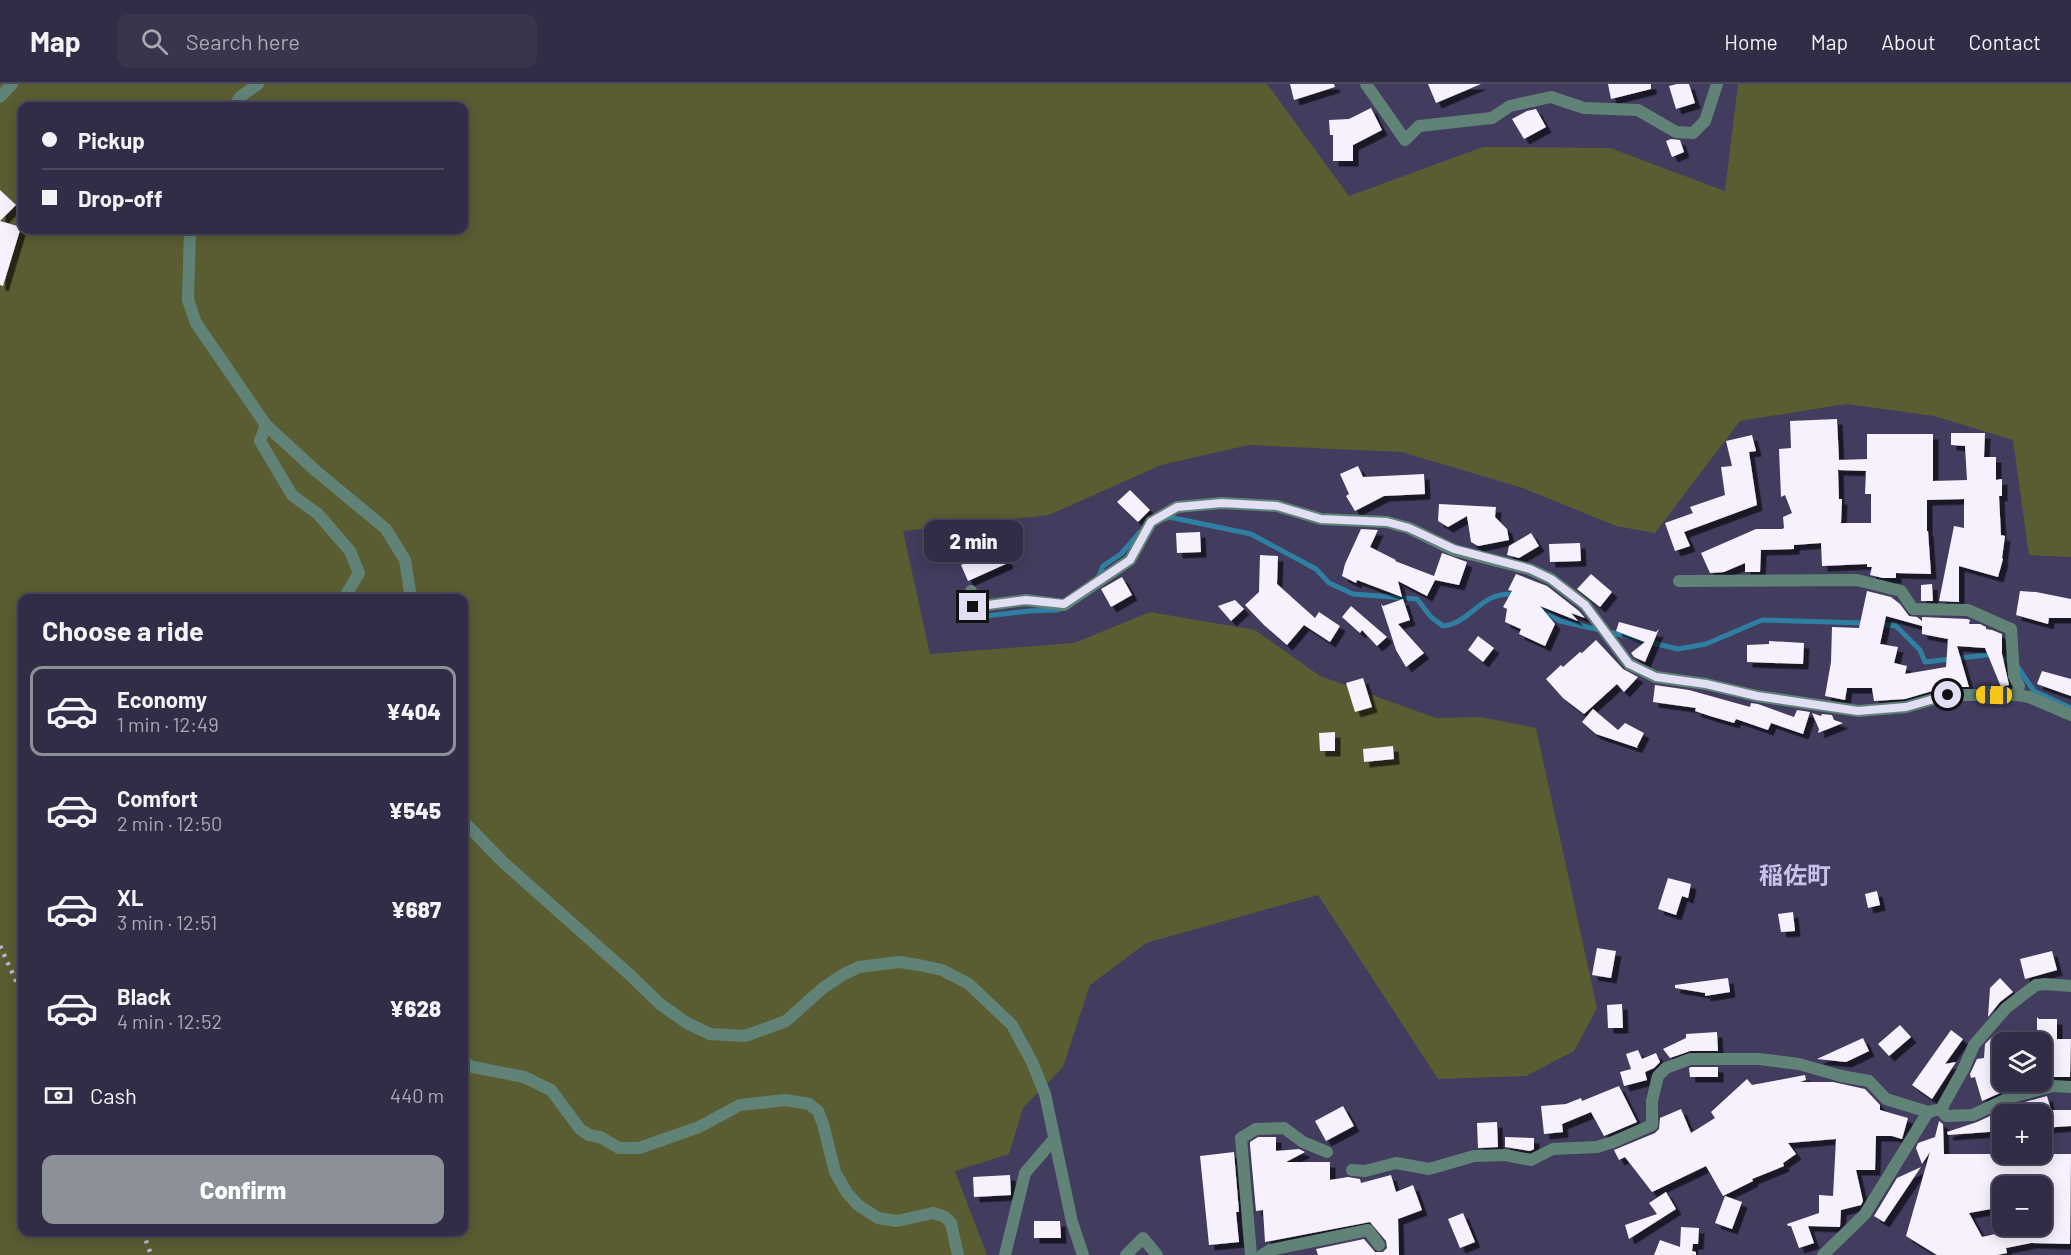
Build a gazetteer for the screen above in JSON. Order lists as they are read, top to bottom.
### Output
{
  "districts": ["稲佐町"],
  "page": {
    "header": "Map",
    "search": "Search here",
    "nav": [
      "Home",
      "Map",
      "About",
      "Contact"
    ],
    "banner": ["Pickup", "Drop-off"],
    "bubble": "2 min",
    "heading": "Choose a ride",
    "list": [
      {
        "name": "Economy",
        "note": "1 min · 12:49",
        "value": "¥404"
      },
      {
        "name": "Comfort",
        "note": "2 min · 12:50",
        "value": "¥545"
      },
      {
        "name": "XL",
        "note": "3 min · 12:51",
        "value": "¥687"
      },
      {
        "name": "Black",
        "note": "4 min · 12:52",
        "value": "¥628"
      }
    ],
    "map_buttons": ["+", "−"],
    "pay": ["Cash", "440 m"],
    "buttons": "Confirm"
  }
}
